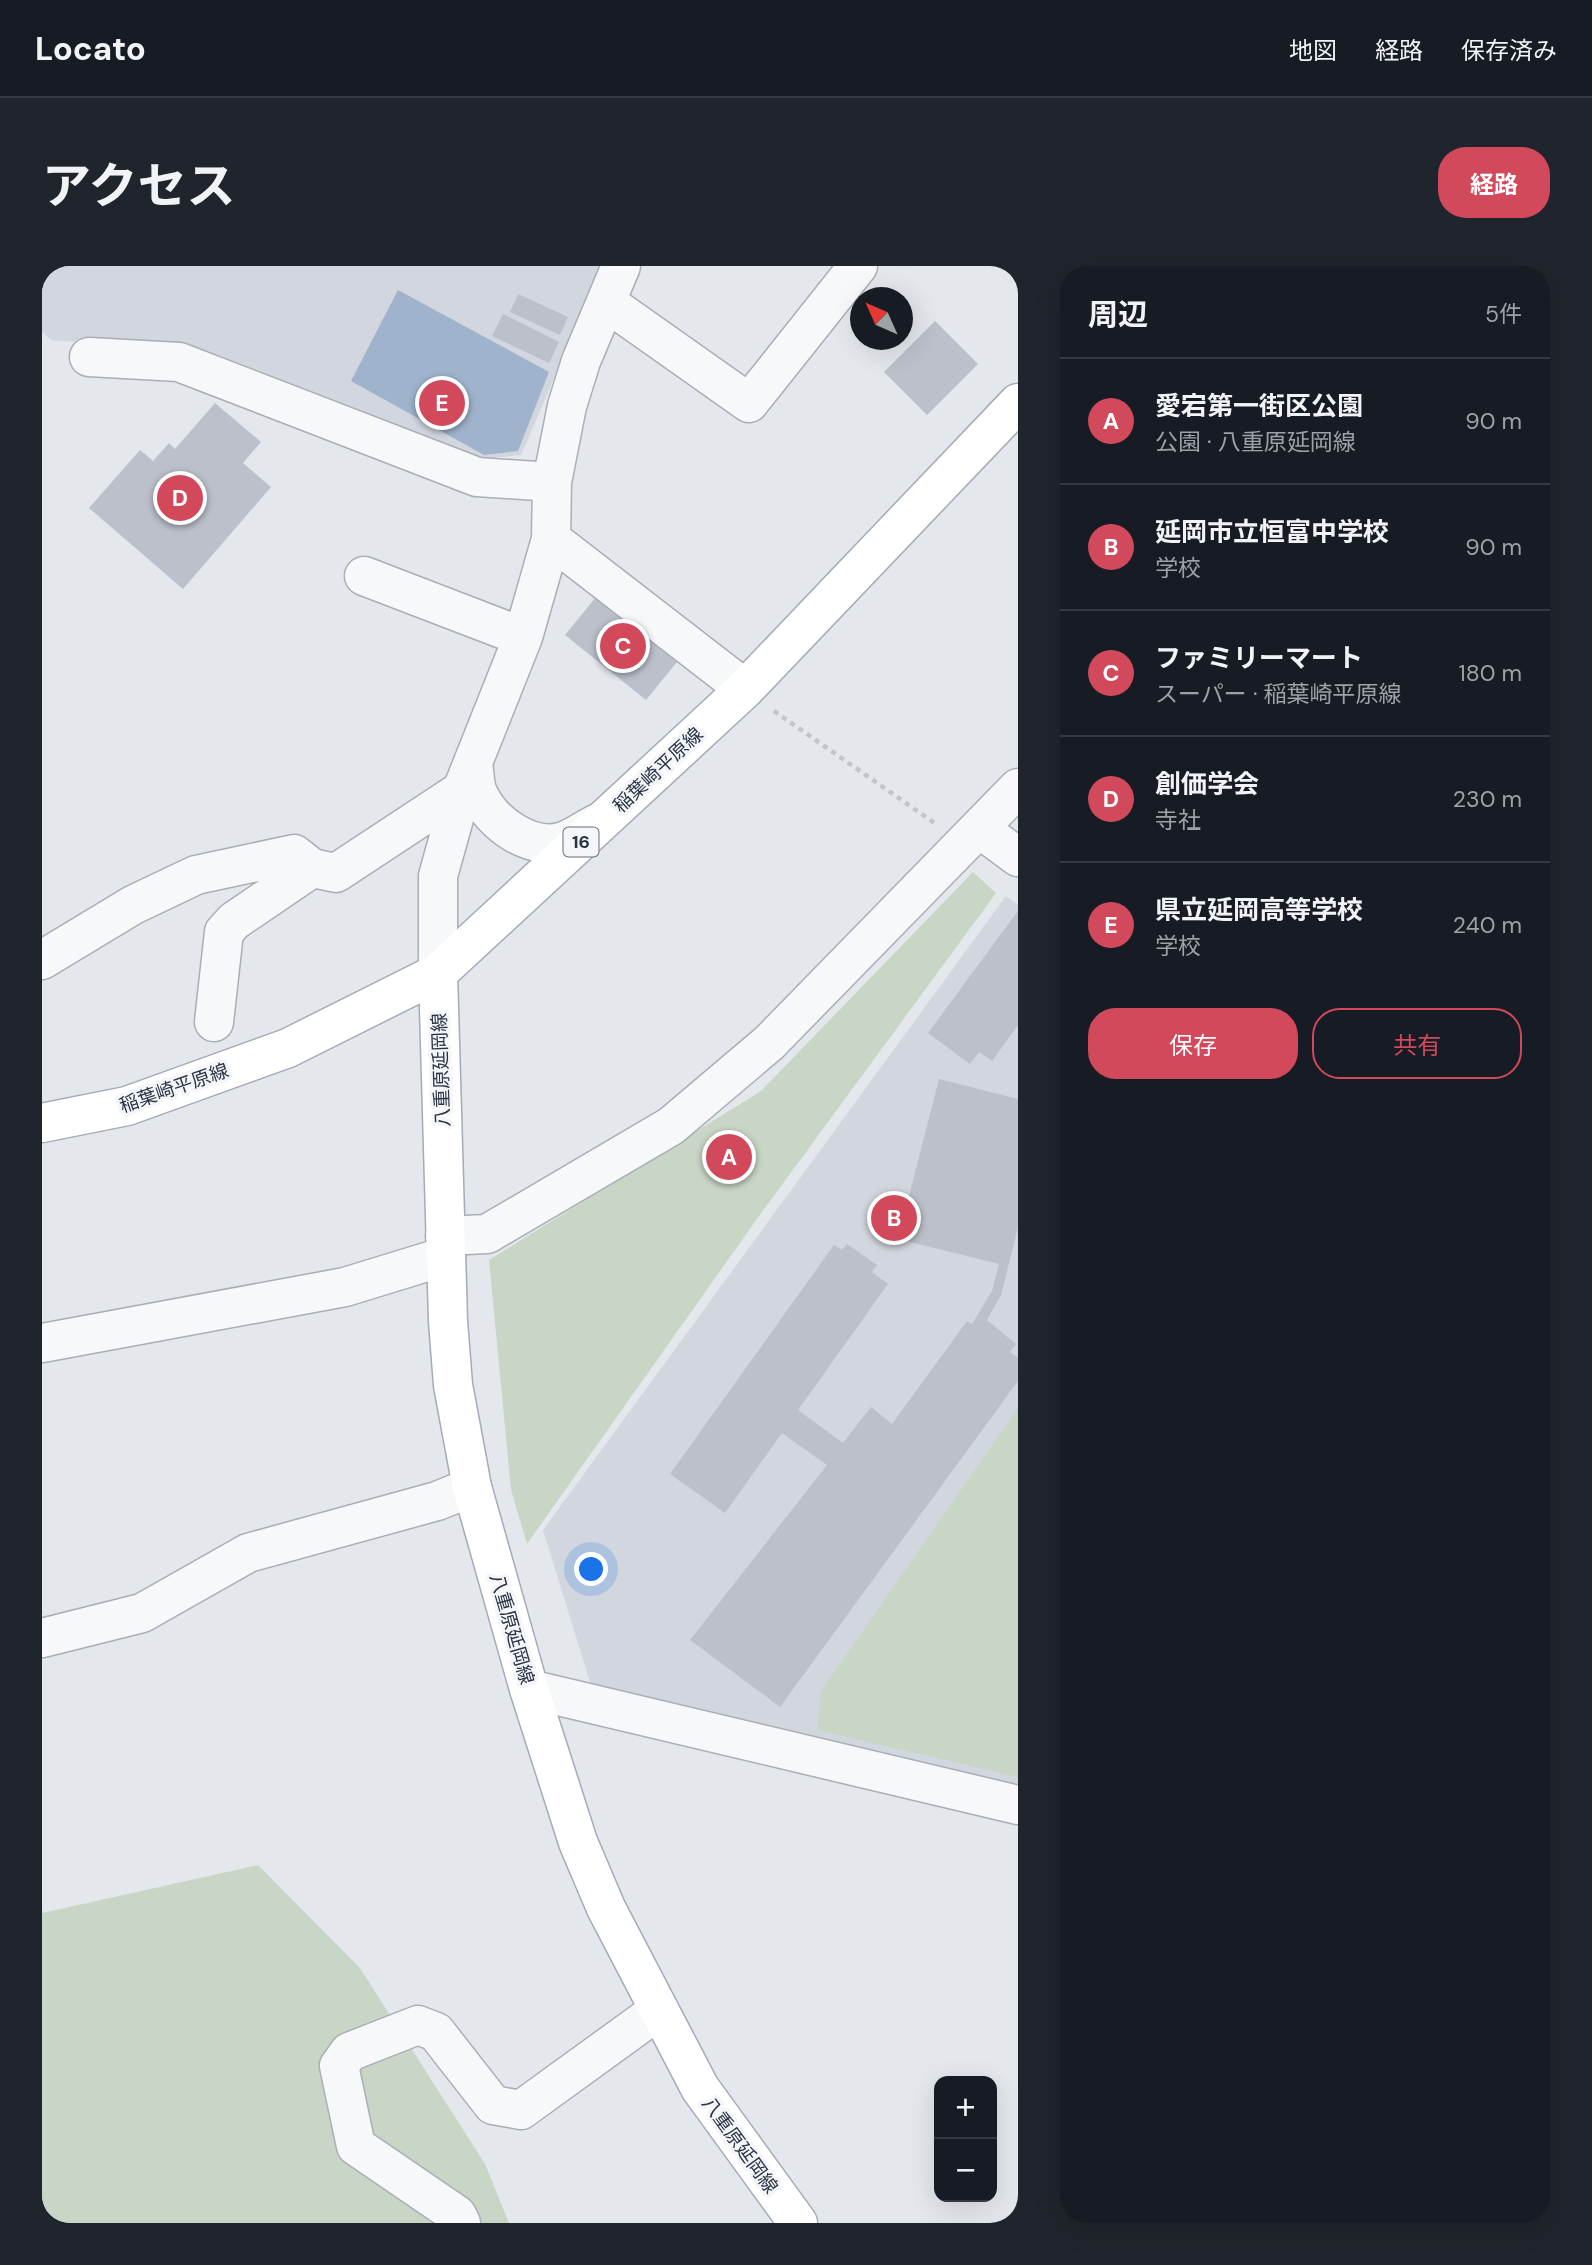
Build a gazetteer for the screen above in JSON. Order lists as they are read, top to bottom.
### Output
{
  "streets": {
    "main road": ["稲葉崎平原線", "16", "八重原延岡線"]
  },
  "crossings": [
    ["稲葉崎平原線", "八重原延岡線"]
  ],
  "north": "top left",
  "page": {
    "header": "Locato",
    "nav": ["地図", "経路", "保存済み"],
    "title": "アクセス",
    "buttons": [
      "経路",
      ["保存", "共有"]
    ],
    "heading": ["周辺", "5件"],
    "list": [
      {
        "mark": "A",
        "name": "愛宕第一街区公園",
        "note": "公園 · 八重原延岡線",
        "value": "90 m"
      },
      {
        "mark": "B",
        "name": "延岡市立恒富中学校",
        "note": "学校",
        "value": "90 m"
      },
      {
        "mark": "C",
        "name": "ファミリーマート",
        "note": "スーパー · 稲葉崎平原線",
        "value": "180 m"
      },
      {
        "mark": "D",
        "name": "創価学会",
        "note": "寺社",
        "value": "230 m"
      },
      {
        "mark": "E",
        "name": "県立延岡高等学校",
        "note": "学校",
        "value": "240 m"
      }
    ],
    "pins": [
      "E",
      "D",
      "C",
      "A",
      "B"
    ],
    "map_buttons": ["+", "−"]
  }
}
